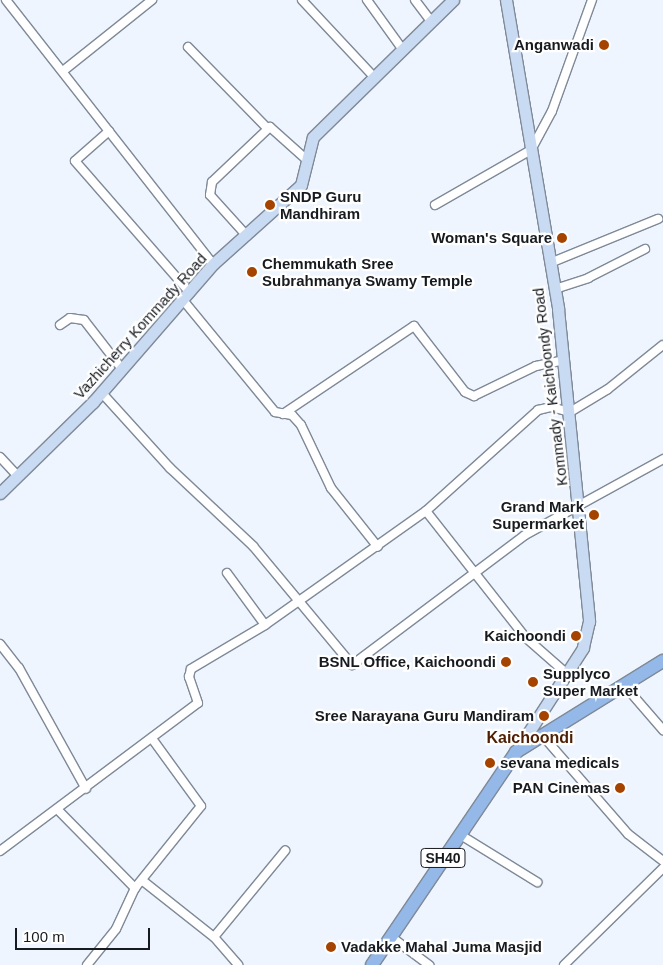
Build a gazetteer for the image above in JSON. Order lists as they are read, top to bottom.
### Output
{
  "streets": {
    "main road": ["Vazhicherry Kommady Road", "Kommady - Kaichoondy Road", "SH40"]
  },
  "crossings": [
    ["Kommady - Kaichoondy Road", "SH40"]
  ],
  "districts": ["Kaichoondi"],
  "places": [
    "Anganwadi",
    "SNDP Guru Mandhiram",
    "Woman's Square",
    "Chemmukath Sree Subrahmanya Swamy Temple",
    "Grand Mark Supermarket",
    "Kaichoondi",
    "BSNL Office, Kaichoondi",
    "Supplyco Super Market",
    "Sree Narayana Guru Mandiram",
    "sevana medicals",
    "PAN Cinemas",
    "Vadakke Mahal Juma Masjid"
  ],
  "scale_bar": "100 m"
}
